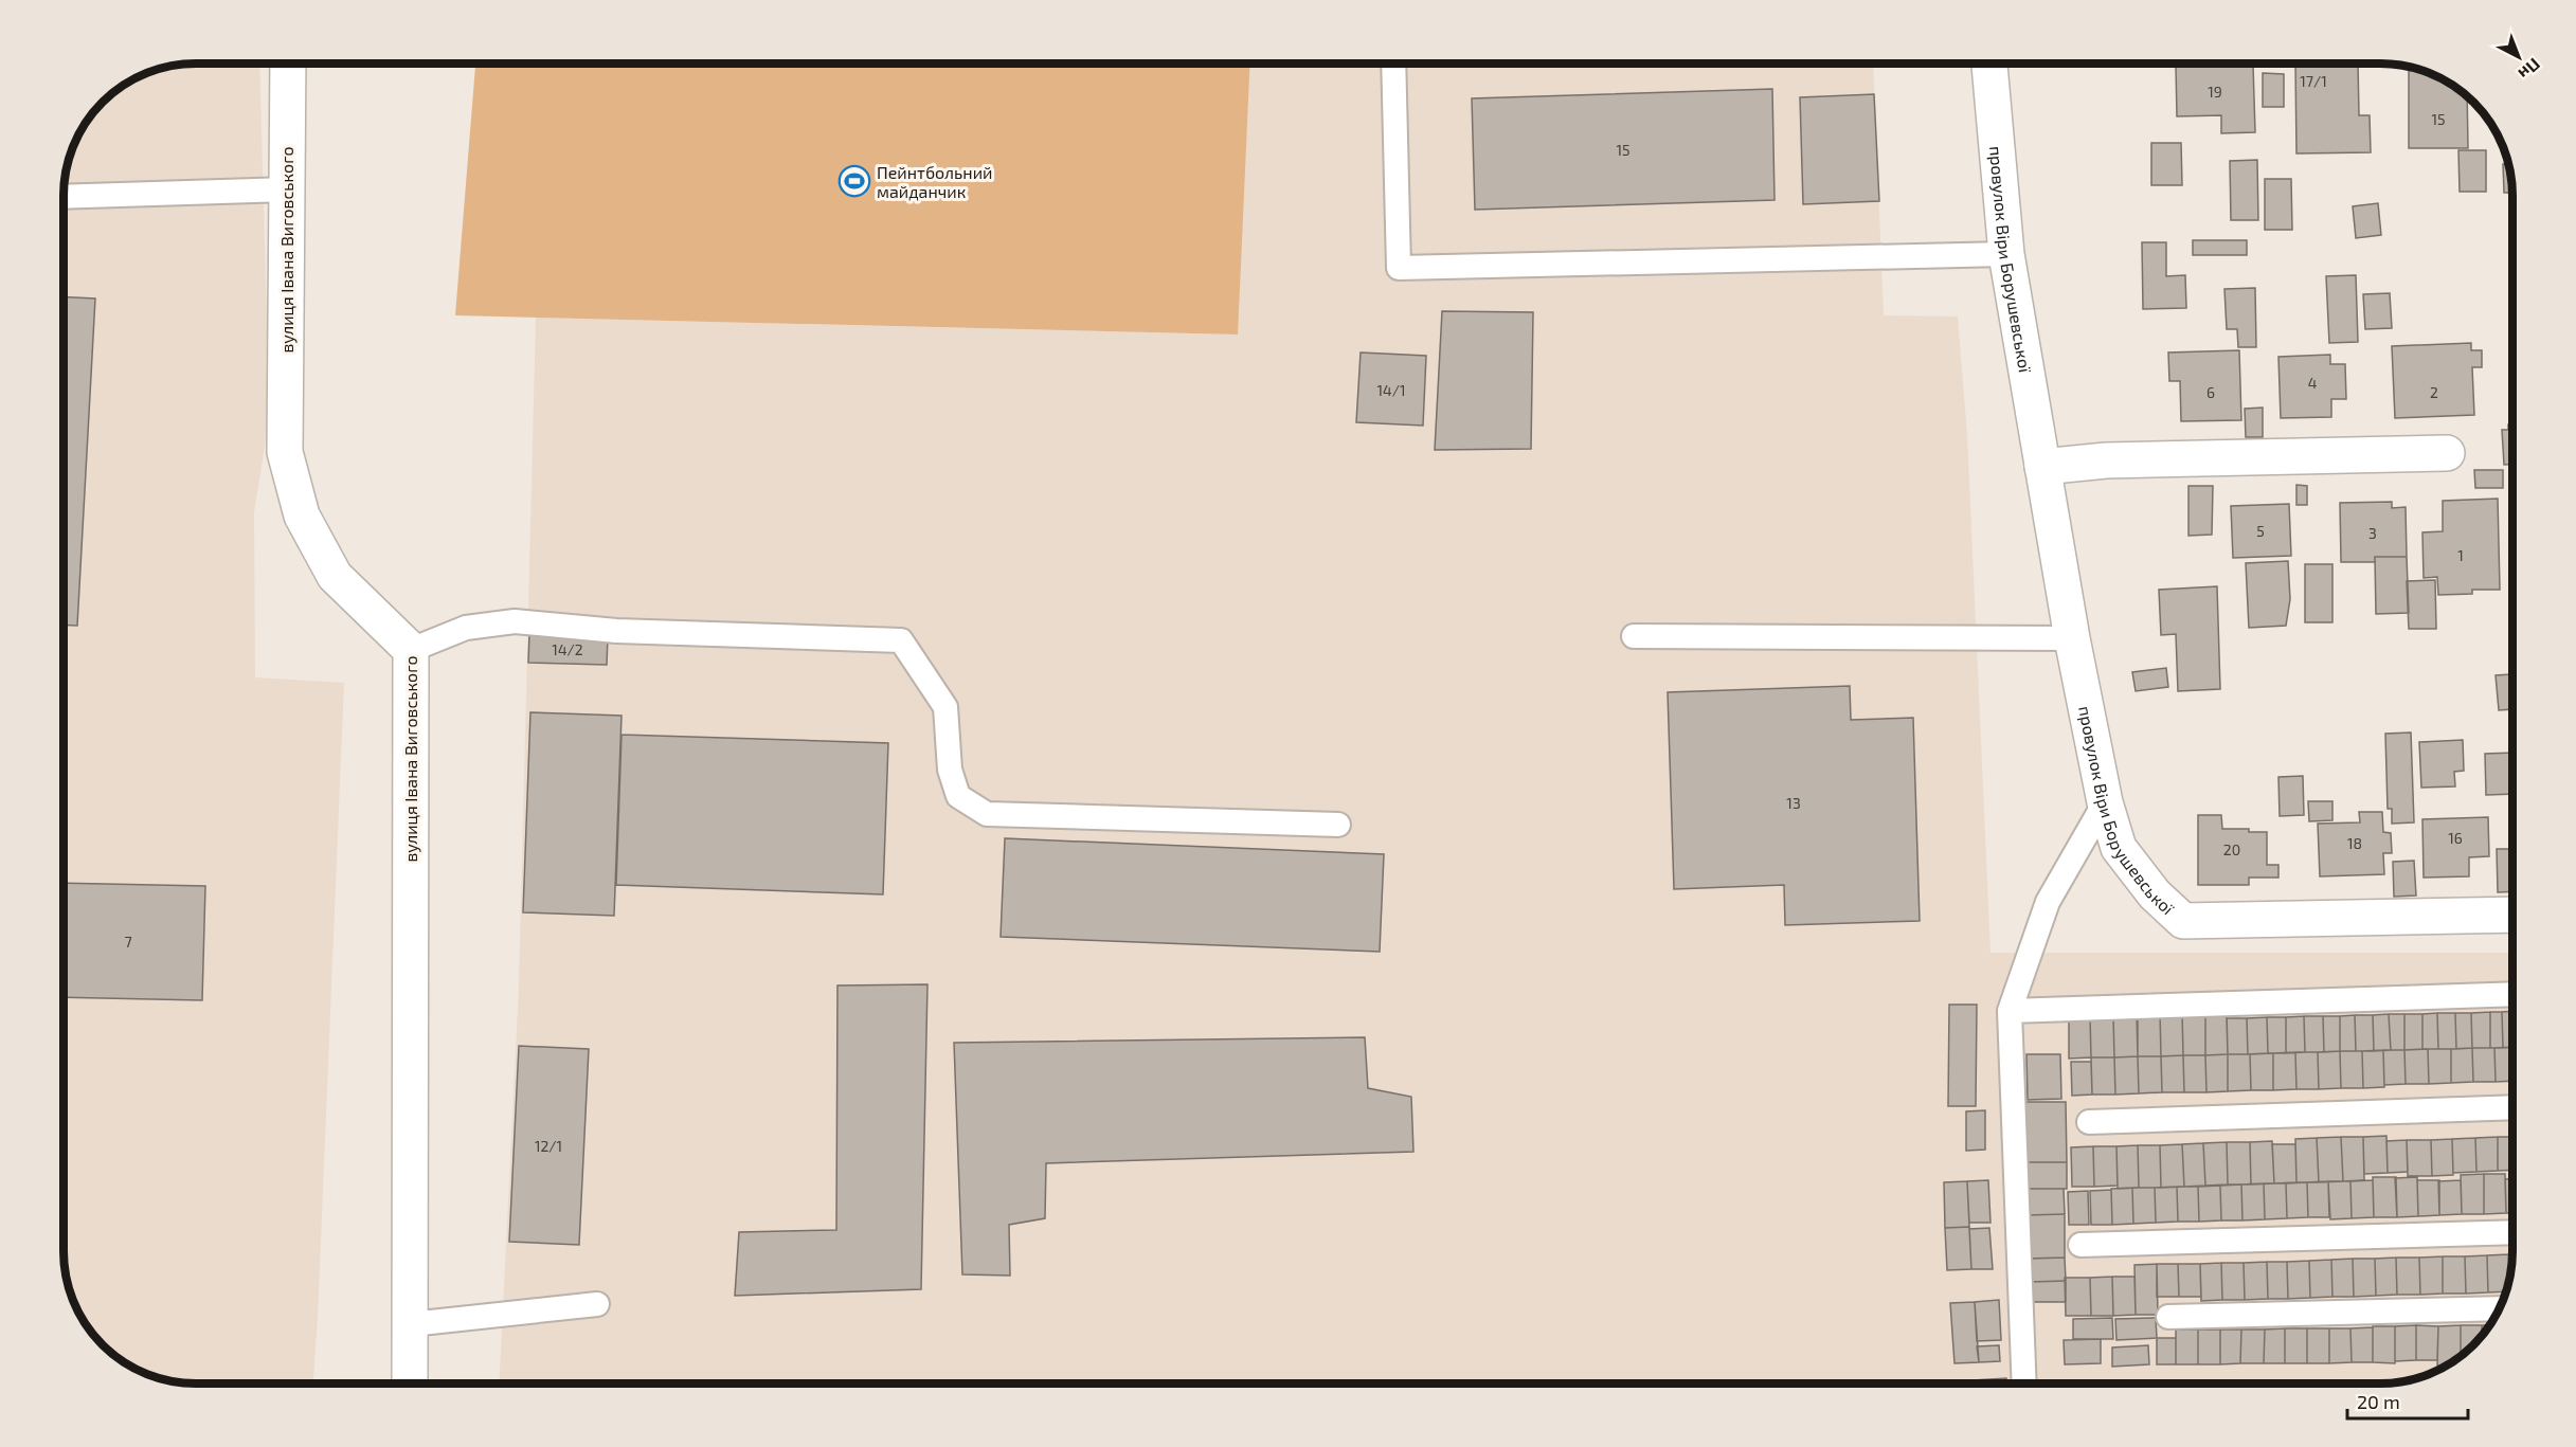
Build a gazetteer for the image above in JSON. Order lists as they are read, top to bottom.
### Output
{
  "streets": {
    "street": ["вулиця Івана Виговського", "провулок Віри Борушевської"]
  },
  "places": {
    "sports": ["Пейнтбольний майданчик"]
  },
  "house_numbers": [
    "17/1",
    "19",
    "15",
    "15",
    "4",
    "14/1",
    "6",
    "2",
    "5",
    "3",
    "1",
    "14/2",
    "13",
    "16",
    "18",
    "20",
    "7",
    "12/1"
  ],
  "scale_bar": "20 m",
  "north": "bottom right"
}
